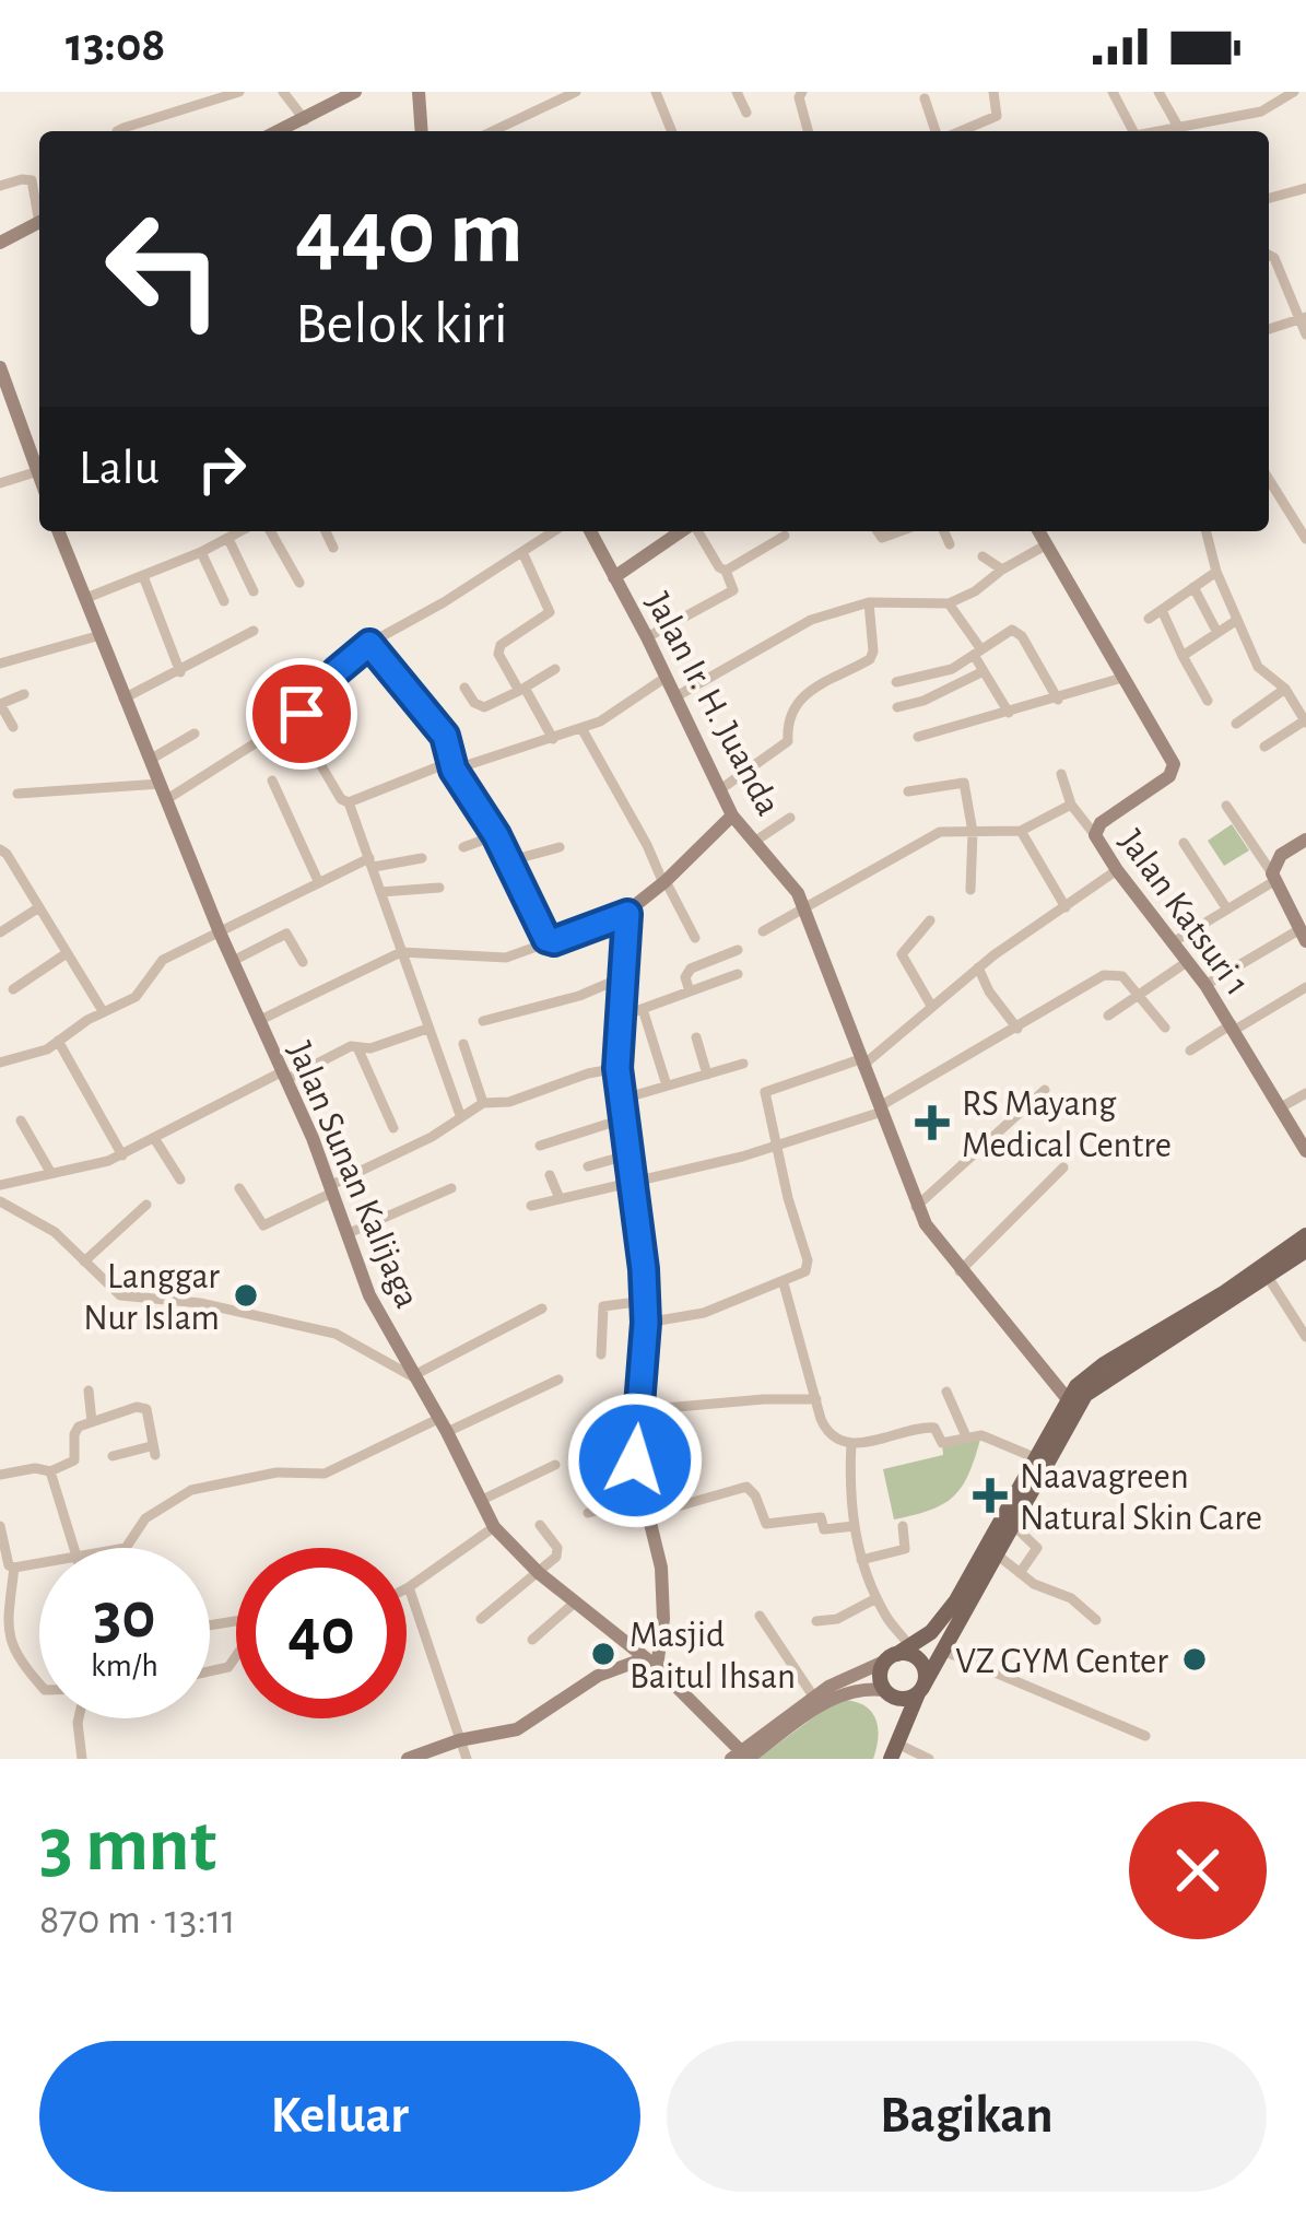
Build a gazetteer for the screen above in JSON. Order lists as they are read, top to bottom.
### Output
{
  "streets": {
    "street": ["Jalan Ir. H. Juanda", "Jalan Katsuri 1", "Jalan Sunan Kalijaga"]
  },
  "places": {
    "health": ["RS Mayang Medical Centre", "Naavagreen Natural Skin Care"],
    "other": ["Langgar Nur Islam", "Masjid Baitul Ihsan", "VZ GYM Center"]
  },
  "page": {
    "status": "13:08",
    "turn": ["440 m", "Belok kiri"],
    "then": "Lalu",
    "speed": "30 km/h",
    "limit": "40",
    "heading": ["3 mnt", "870 m · 13:11"],
    "buttons": ["Keluar", "Bagikan"]
  }
}
